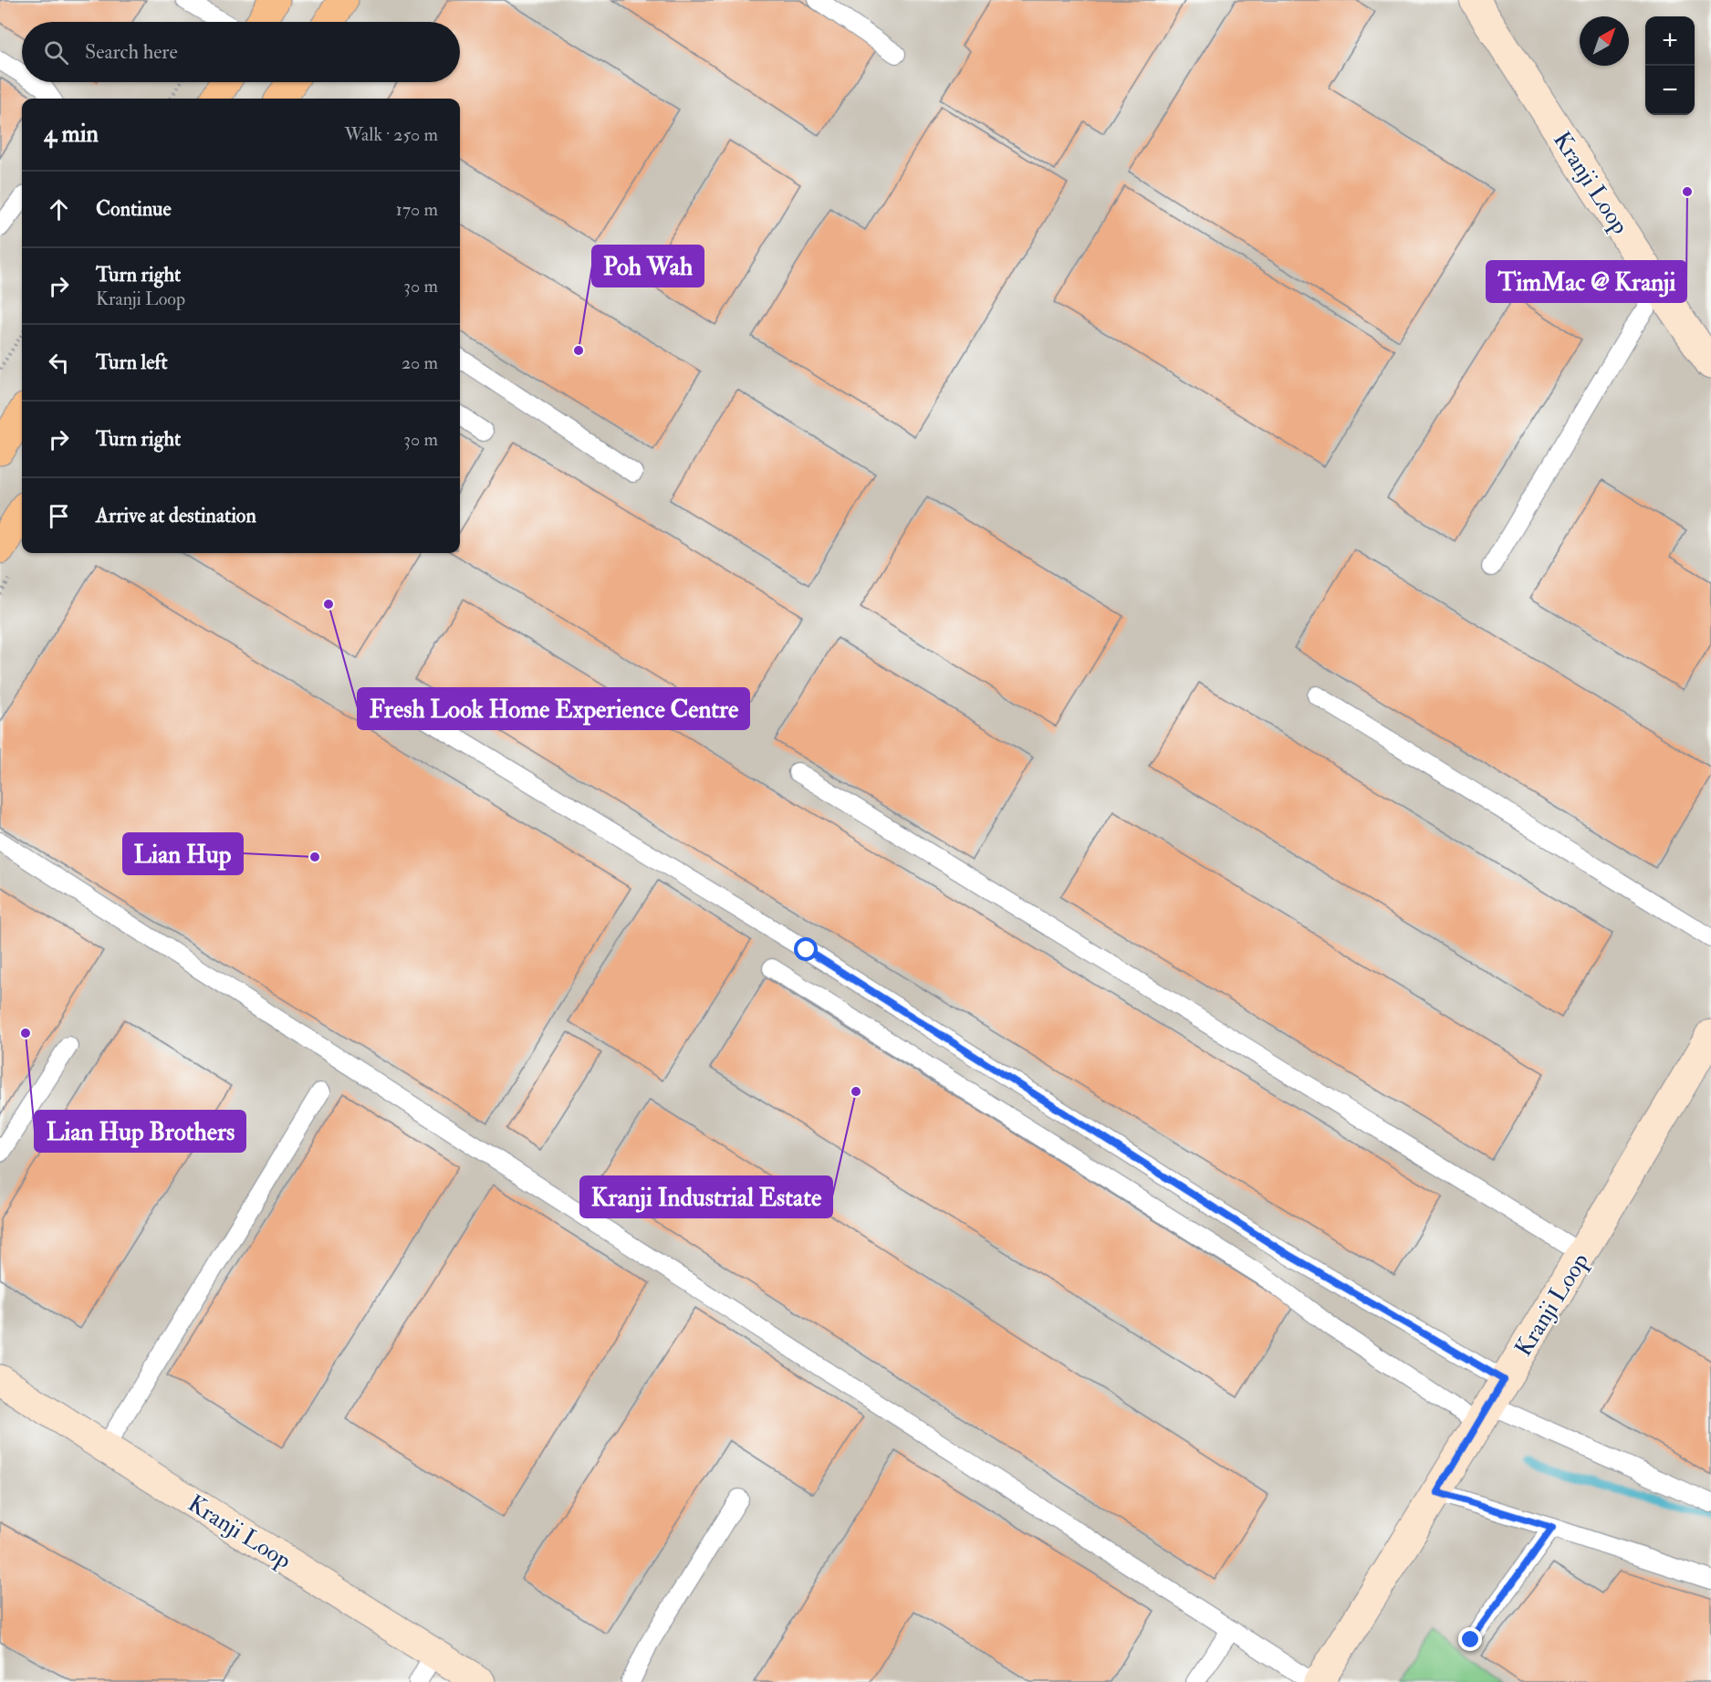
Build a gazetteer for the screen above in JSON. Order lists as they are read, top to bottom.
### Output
{
  "streets": {
    "street": ["Kranji Loop"]
  },
  "places": [
    "TimMac @ Kranji",
    "Poh Wah",
    "Fresh Look Home Experience Centre",
    "Lian Hup",
    "Lian Hup Brothers",
    "Kranji Industrial Estate"
  ],
  "north": "top right",
  "page": {
    "map_buttons": ["+", "−"],
    "search": "Search here",
    "heading": ["4 min", "Walk · 250 m"],
    "list": [
      ["Continue", "170 m"],
      ["Turn right", "Kranji Loop", "30 m"],
      ["Turn left", "20 m"],
      ["Turn right", "30 m"],
      "Arrive at destination"
    ]
  }
}
